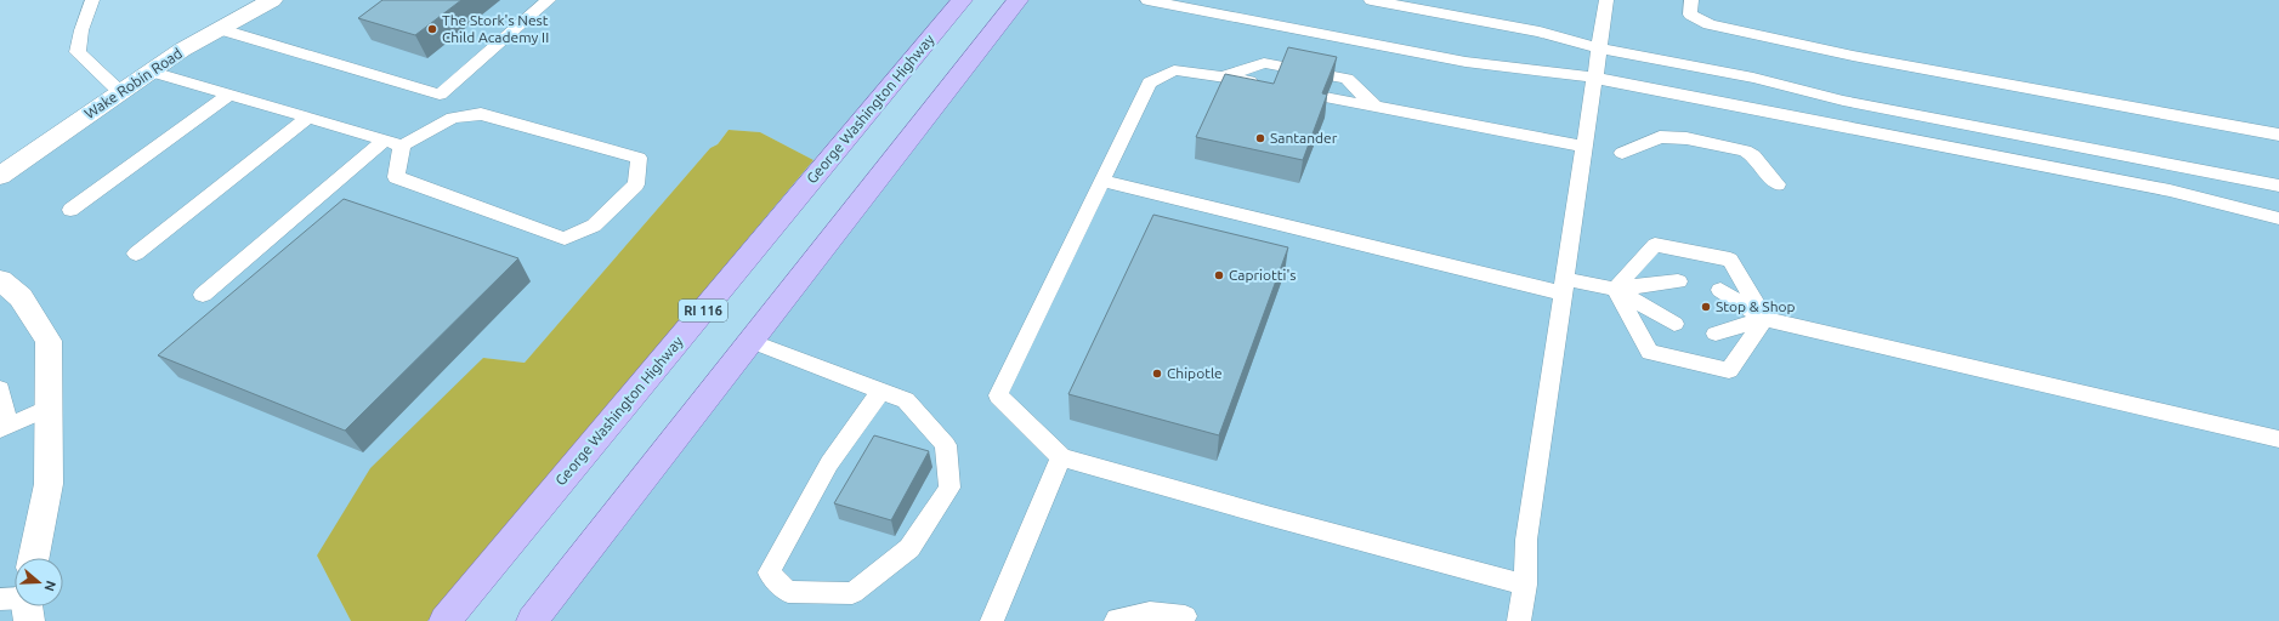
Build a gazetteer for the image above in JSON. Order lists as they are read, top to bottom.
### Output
{
  "streets": {
    "main road": ["George Washington Highway", "RI 116"],
    "street": ["Wake Robin Road"]
  },
  "places": [
    "The Stork's Nest Child Academy II",
    "Santander",
    "Capriotti's",
    "Stop & Shop",
    "Chipotle"
  ],
  "north": "right"
}
